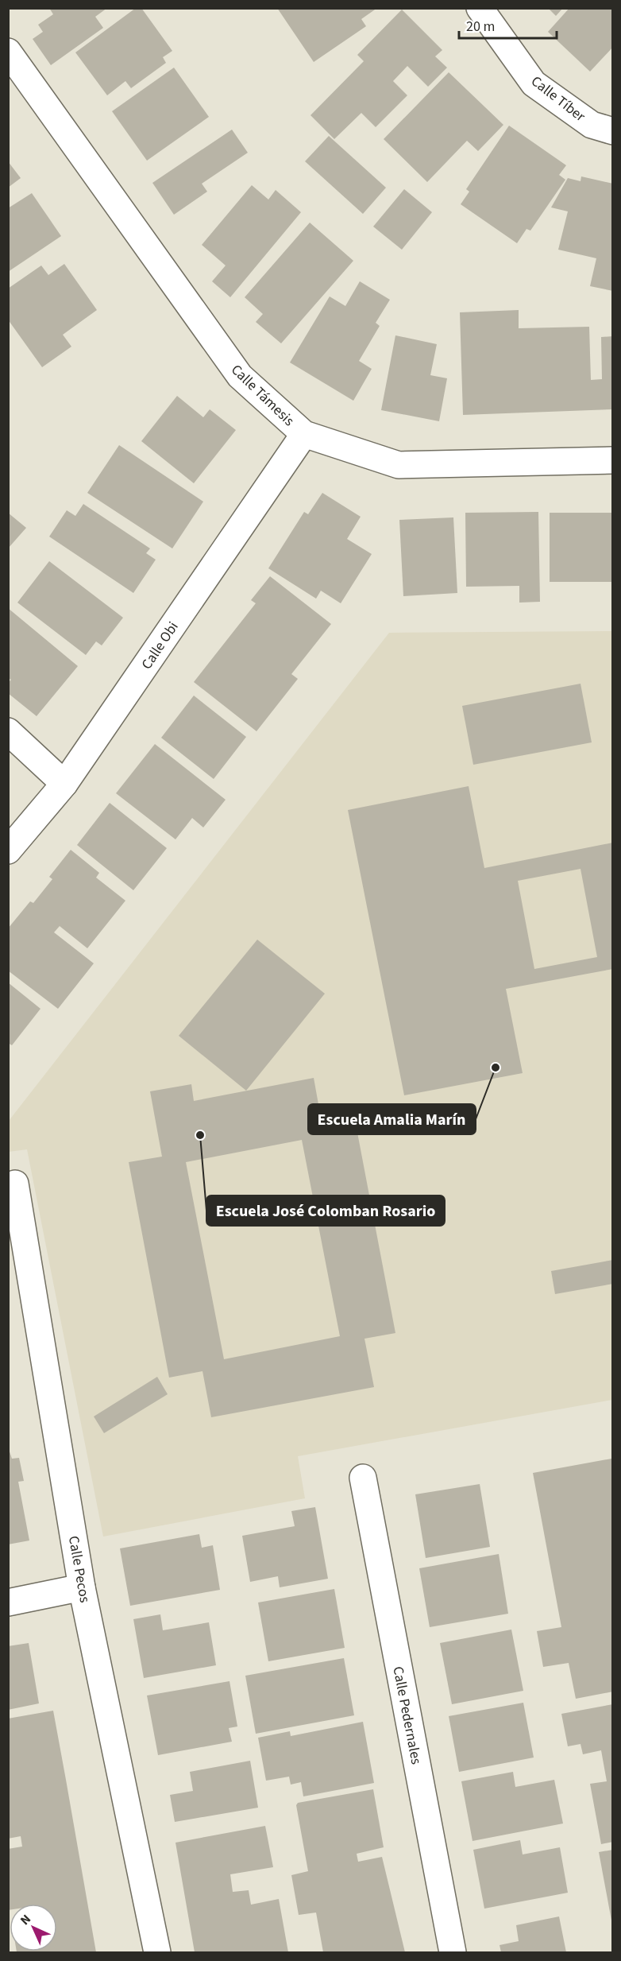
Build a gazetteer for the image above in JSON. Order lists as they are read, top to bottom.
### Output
{
  "streets": {
    "street": [
      "Calle Tíber",
      "Calle Támesis",
      "Calle Obi",
      "Calle Pecos",
      "Calle Pedernales"
    ]
  },
  "crossings": [
    ["Calle Támesis", "Calle Obi"]
  ],
  "places": ["Escuela Amalia Marín", "Escuela José Colomban Rosario"],
  "scale_bar": "20 m",
  "north": "top left"
}
